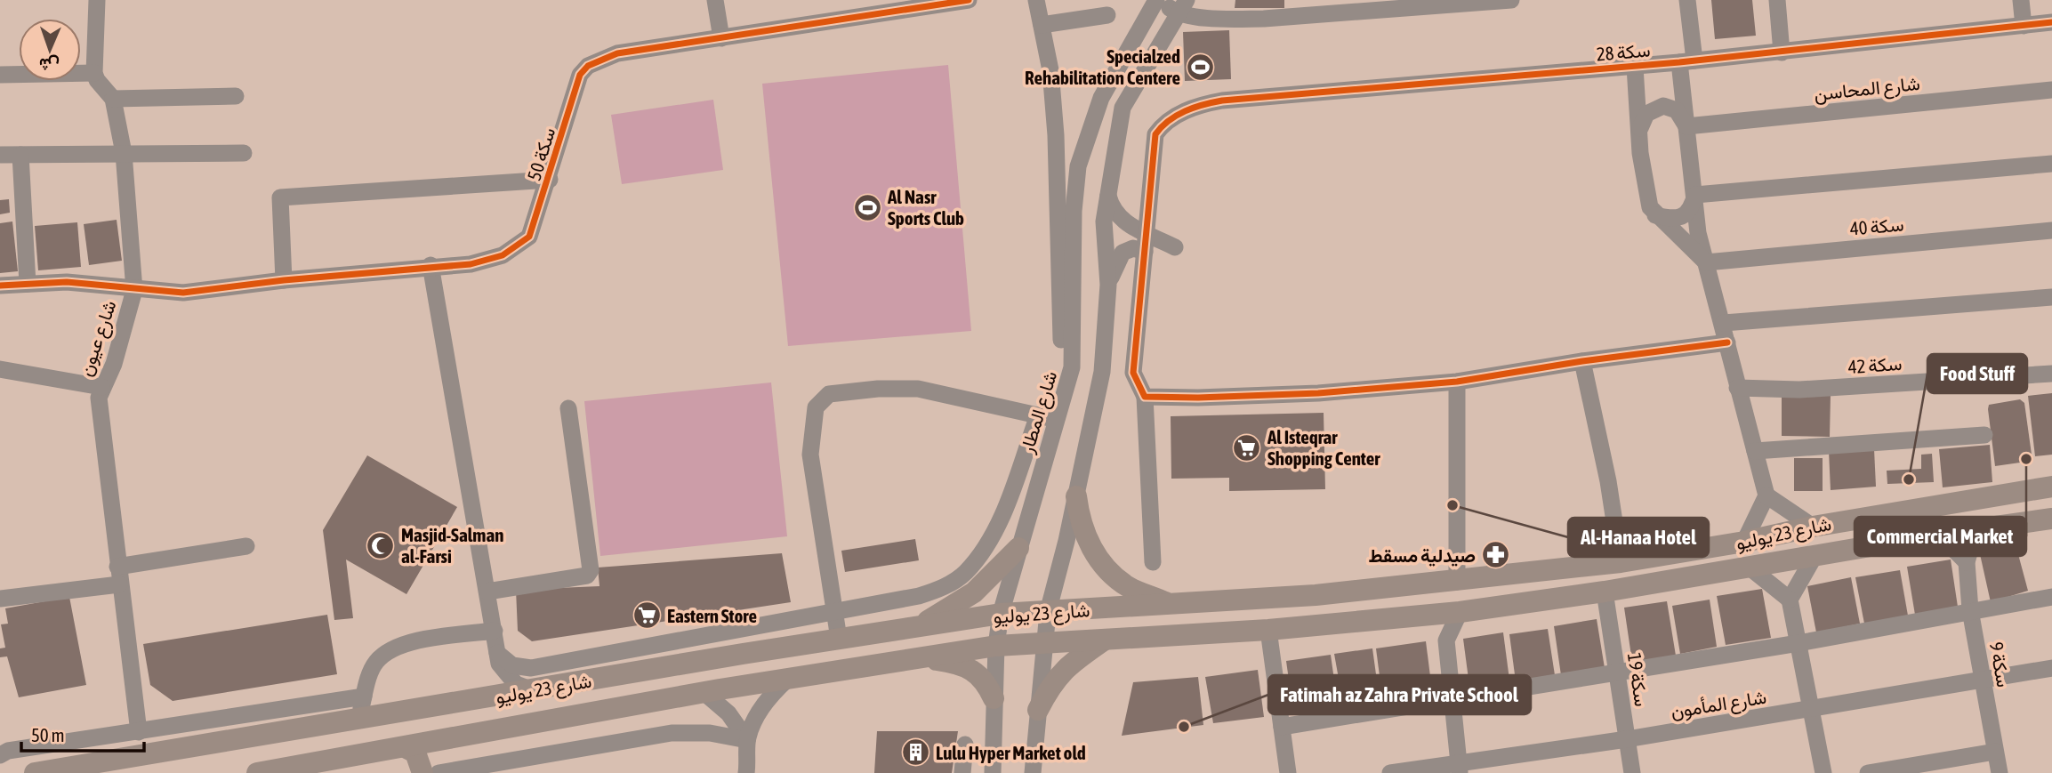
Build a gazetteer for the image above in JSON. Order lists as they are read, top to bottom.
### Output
{
  "streets": {
    "main road": ["شارع 23 يوليو"],
    "street": [
      "سكة 28",
      "شارع المحاسن",
      "سكة 50",
      "سكة 40",
      "شارع عيون",
      "سكة 42",
      "شارع المطار",
      "سكة 9",
      "سكة 19",
      "شارع المأمون"
    ]
  },
  "crossings": [
    ["سكة 50", "شارع عيون"],
    ["شارع المطار", "شارع 23 يوليو"],
    ["شارع 23 يوليو", "سكة 9"],
    ["شارع 23 يوليو", "سكة 19"],
    ["سكة 9", "شارع المأمون"],
    ["سكة 19", "شارع المأمون"]
  ],
  "places": {
    "sports": ["Specialzed Rehabilitation Centere", "Al Nasr Sports Club"],
    "supermarket": ["Al Isteqrar Shopping Center", "Eastern Store"],
    "other": [
      "Commercial Market",
      "Food Stuff",
      "Al-Hanaa Hotel",
      "Fatimah az Zahra Private School"
    ],
    "mosque": ["Masjid-Salman al-Farsi"],
    "pharmacy": ["صيدلية مسقط"],
    "building": ["Lulu Hyper Market old"]
  },
  "scale_bar": "50 m",
  "north": "bottom"
}
